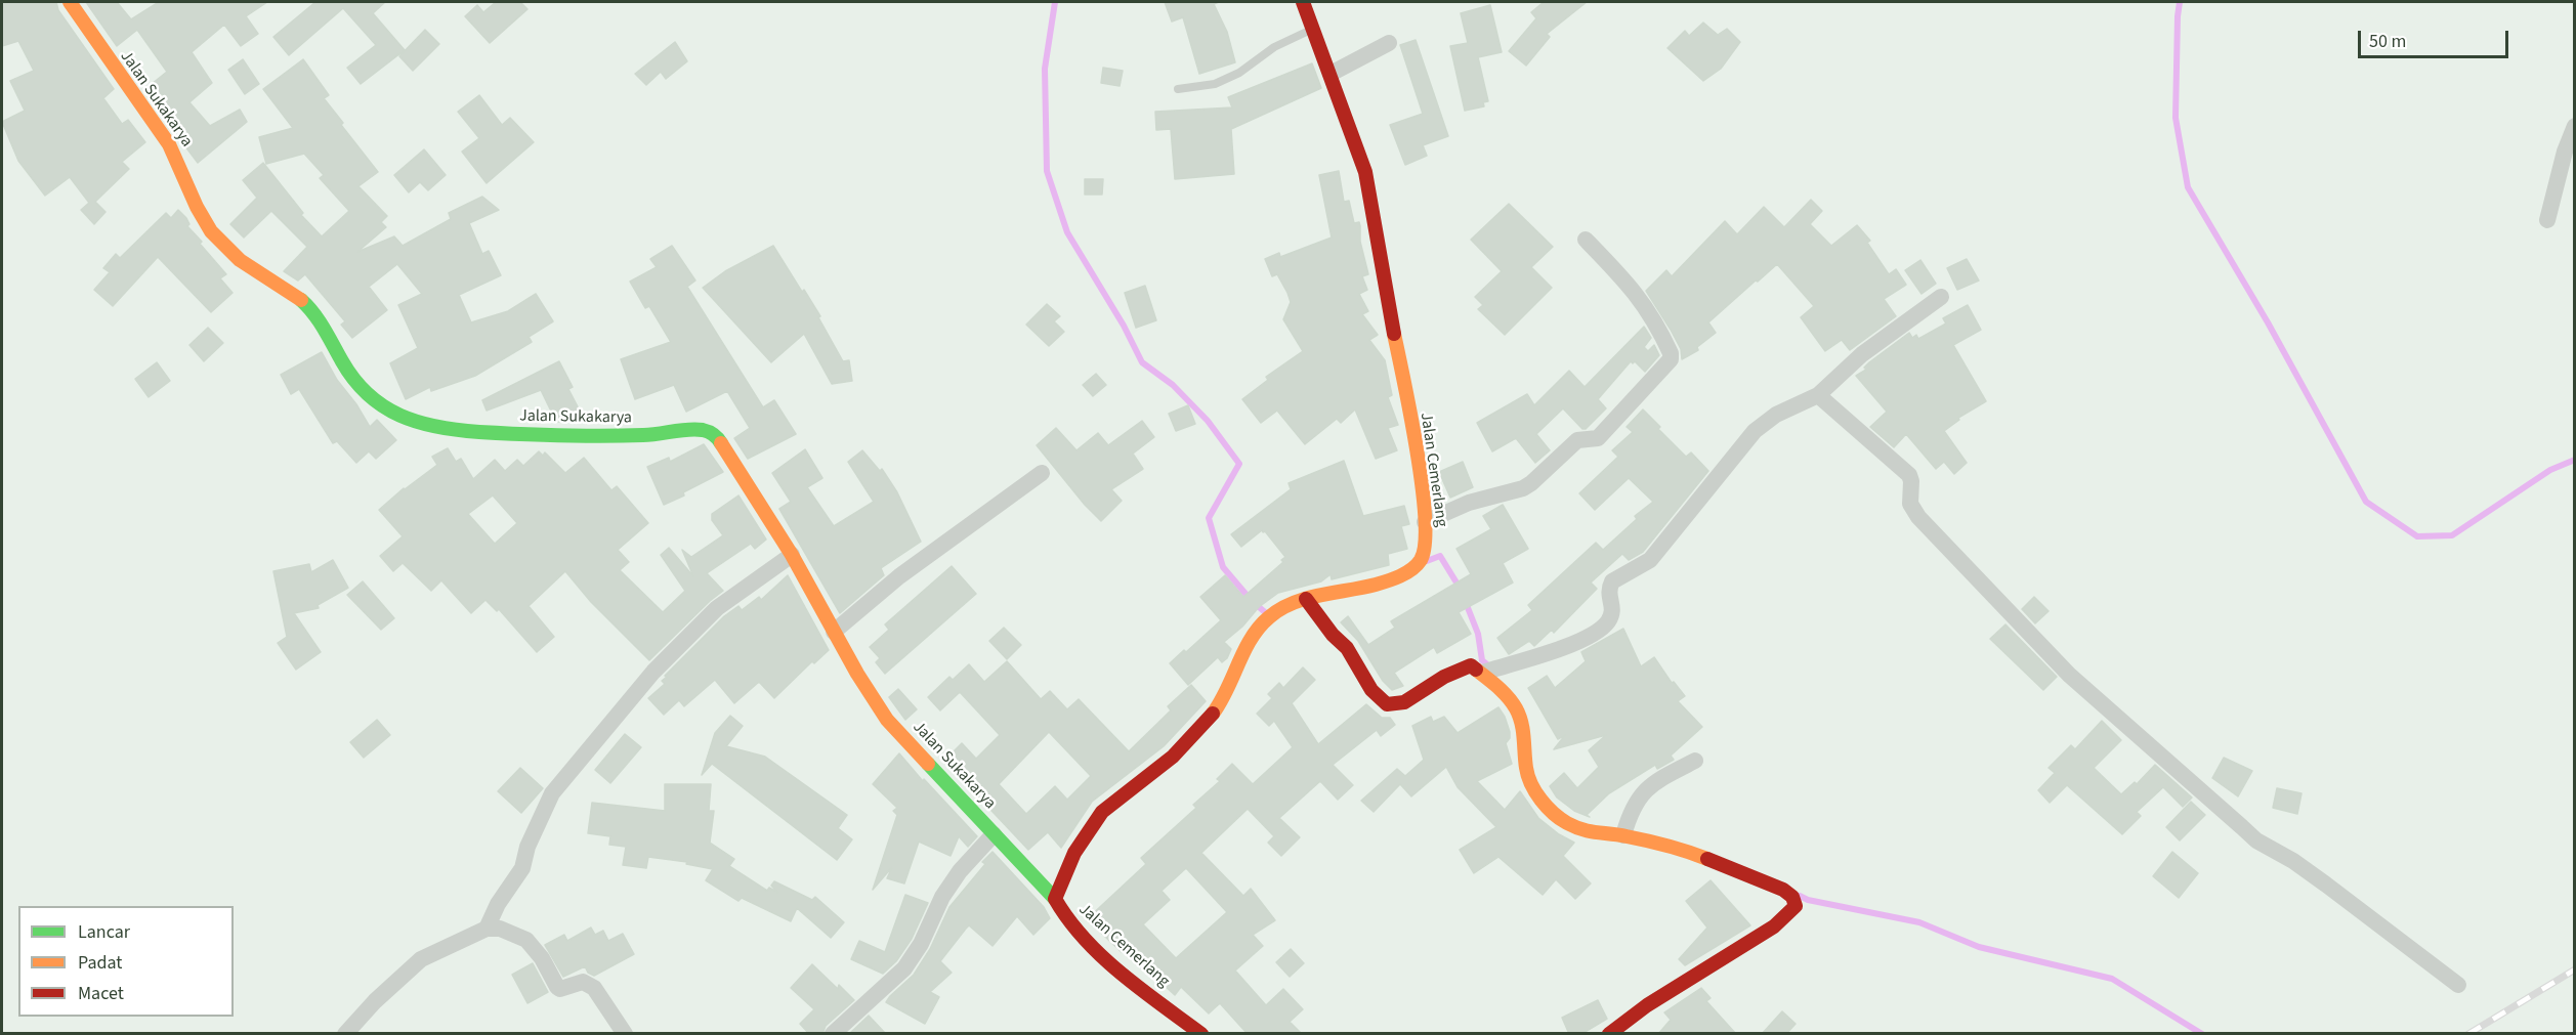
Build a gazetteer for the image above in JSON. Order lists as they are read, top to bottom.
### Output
{
  "streets": {
    "street": ["Jalan Sukakarya", "Jalan Cemerlang"]
  },
  "crossings": [
    ["Jalan Sukakarya", "Jalan Cemerlang"]
  ],
  "legend": ["Lancar", "Padat", "Macet"],
  "scale_bar": "50 m"
}
